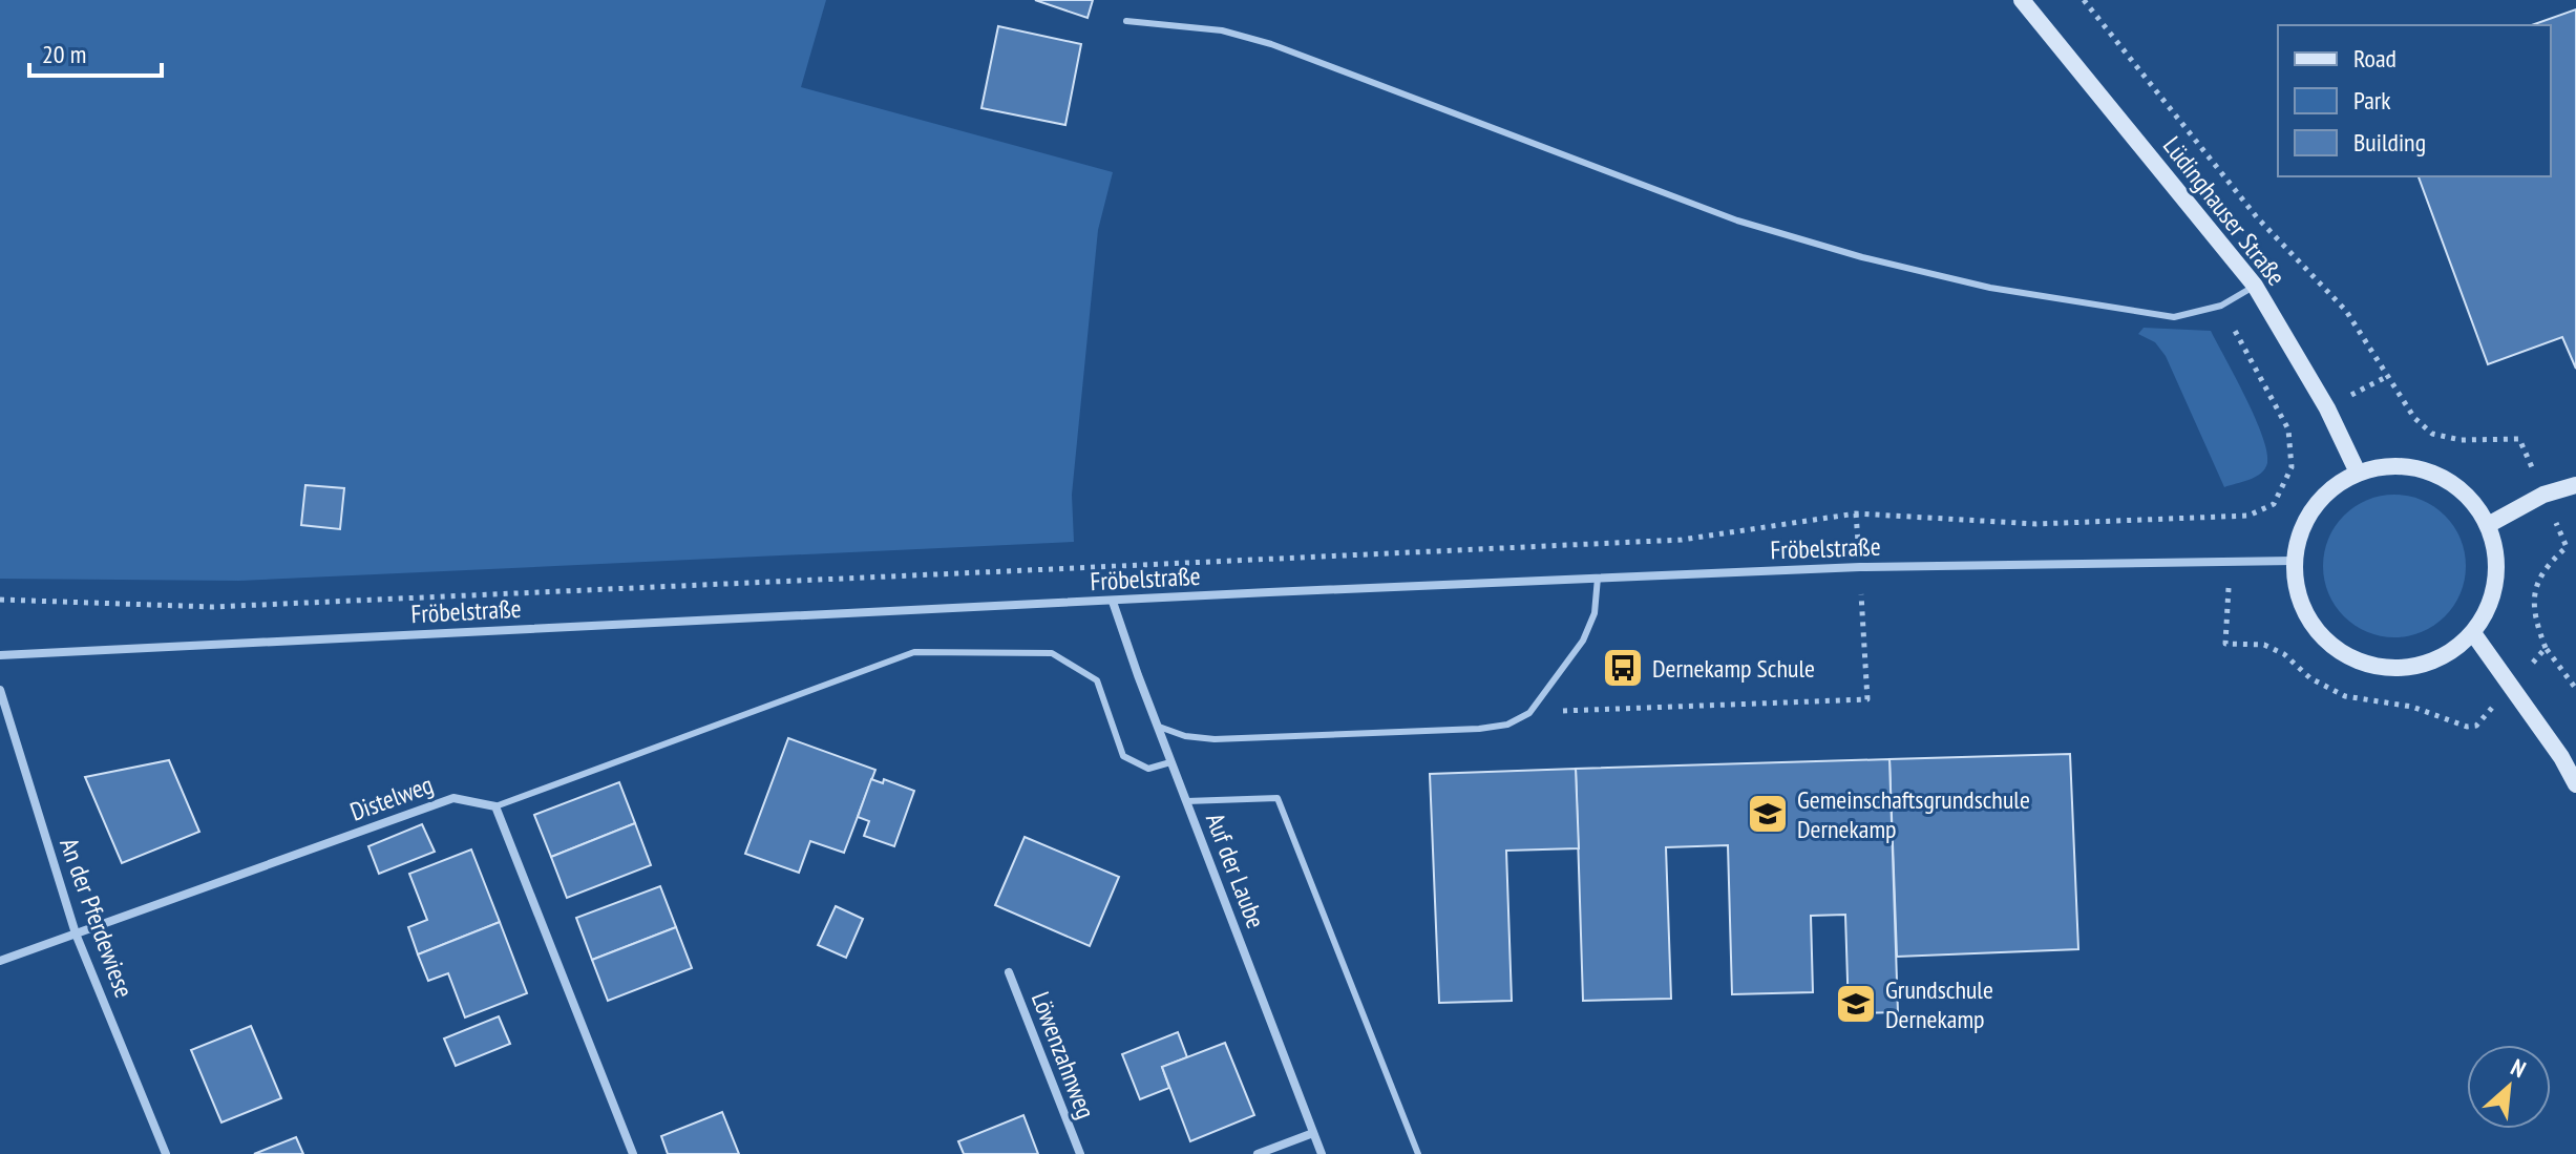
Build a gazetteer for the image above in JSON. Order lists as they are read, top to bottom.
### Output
{
  "streets": {
    "street": [
      "Lüdinghauser Straße",
      "Fröbelstraße",
      "Distelweg",
      "Auf der Laube",
      "An der Pferdewiese",
      "Löwenzahnweg"
    ]
  },
  "crossings": [
    ["Lüdinghauser Straße", "Fröbelstraße"],
    ["Fröbelstraße", "Auf der Laube"],
    ["Distelweg", "An der Pferdewiese"]
  ],
  "places": {
    "bus stop": ["Dernekamp Schule"],
    "school or university": ["Gemeinschaftsgrundschule Dernekamp", "Grundschule Dernekamp"]
  },
  "legend": ["Road", "Park", "Building"],
  "scale_bar": "20 m",
  "north": "top right"
}
